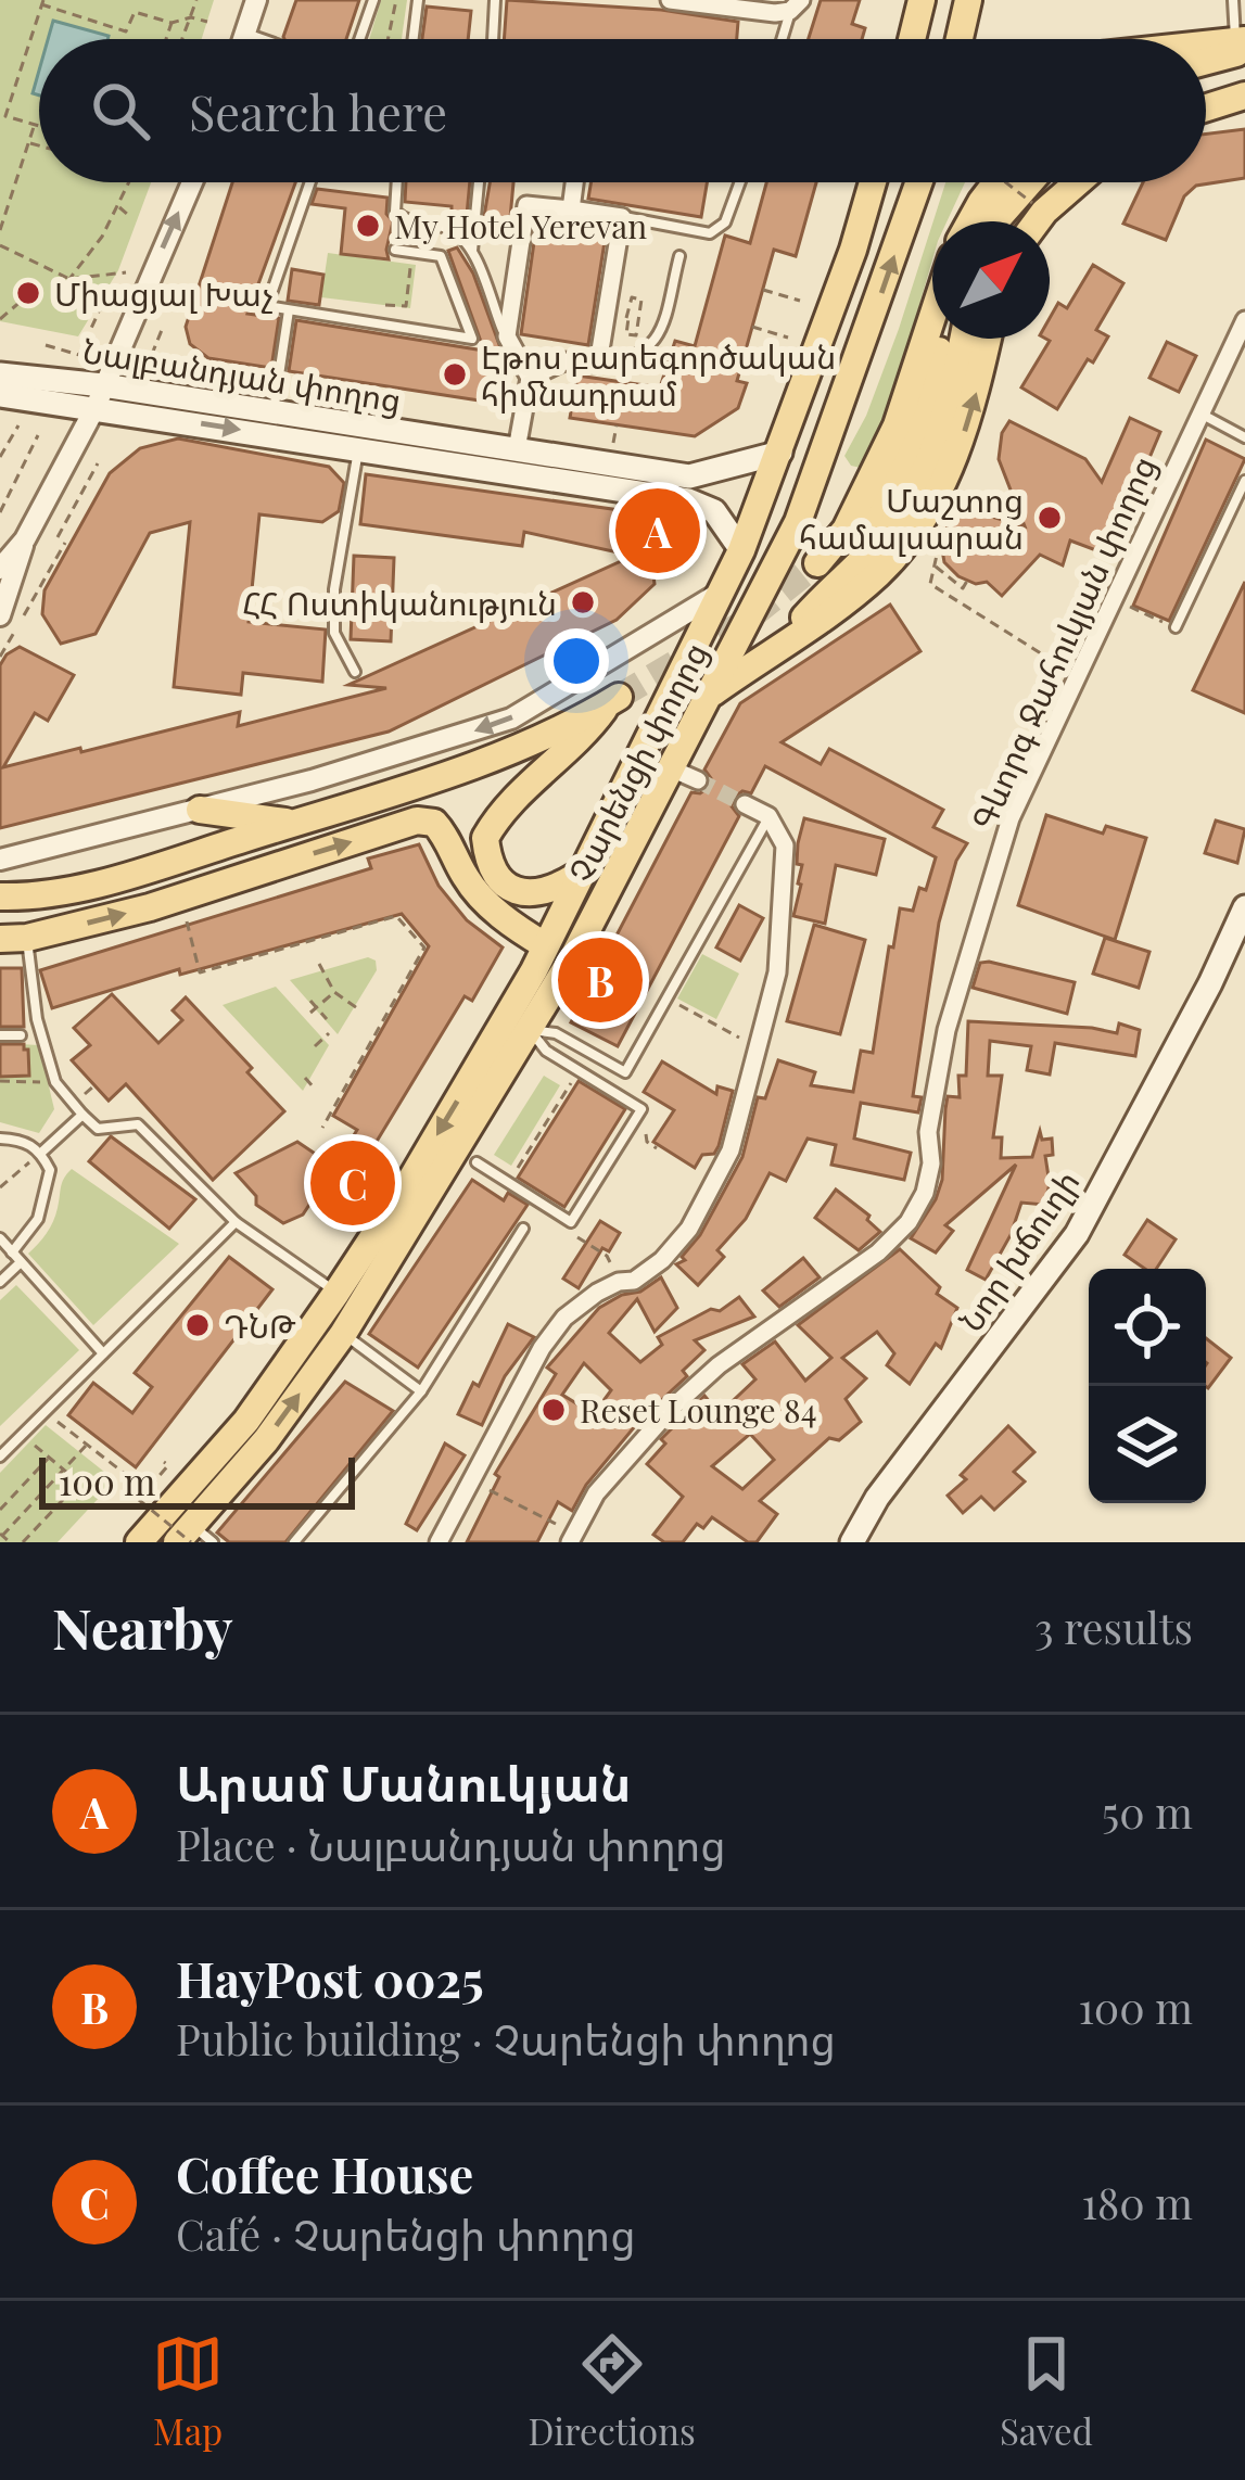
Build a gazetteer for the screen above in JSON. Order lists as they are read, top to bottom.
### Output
{
  "streets": {
    "main road": ["Նալբանդյան փողոց", "Չարենցի փողոց", "Նոր խճուղի"],
    "street": ["Գևորգ Ջահուկյան փողոց"]
  },
  "crossings": [
    ["Նալբանդյան փողոց", "Չարենցի փողոց"]
  ],
  "places": [
    "My Hotel Yerevan",
    "Միացյալ Խաչ",
    "Էթոս բարեգործական հիմնադրամ",
    "Մաշտոց համալսարան",
    "ՀՀ Ոստիկանություն",
    "ԴՆԹ",
    "Reset Lounge 84"
  ],
  "scale_bar": "100 m",
  "north": "top right",
  "page": {
    "search": "Search here",
    "pins": ["A", "B", "C"],
    "scale": "100 m",
    "heading": ["Nearby", "3 results"],
    "list": [
      {
        "mark": "A",
        "name": "Արամ Մանուկյան",
        "note": "Place · Նալբանդյան փողոց",
        "value": "50 m"
      },
      {
        "mark": "B",
        "name": "HayPost 0025",
        "note": "Public building · Չարենցի փողոց",
        "value": "100 m"
      },
      {
        "mark": "C",
        "name": "Coffee House",
        "note": "Café · Չարենցի փողոց",
        "value": "180 m"
      }
    ],
    "nav": ["Map", "Directions", "Saved"]
  }
}
